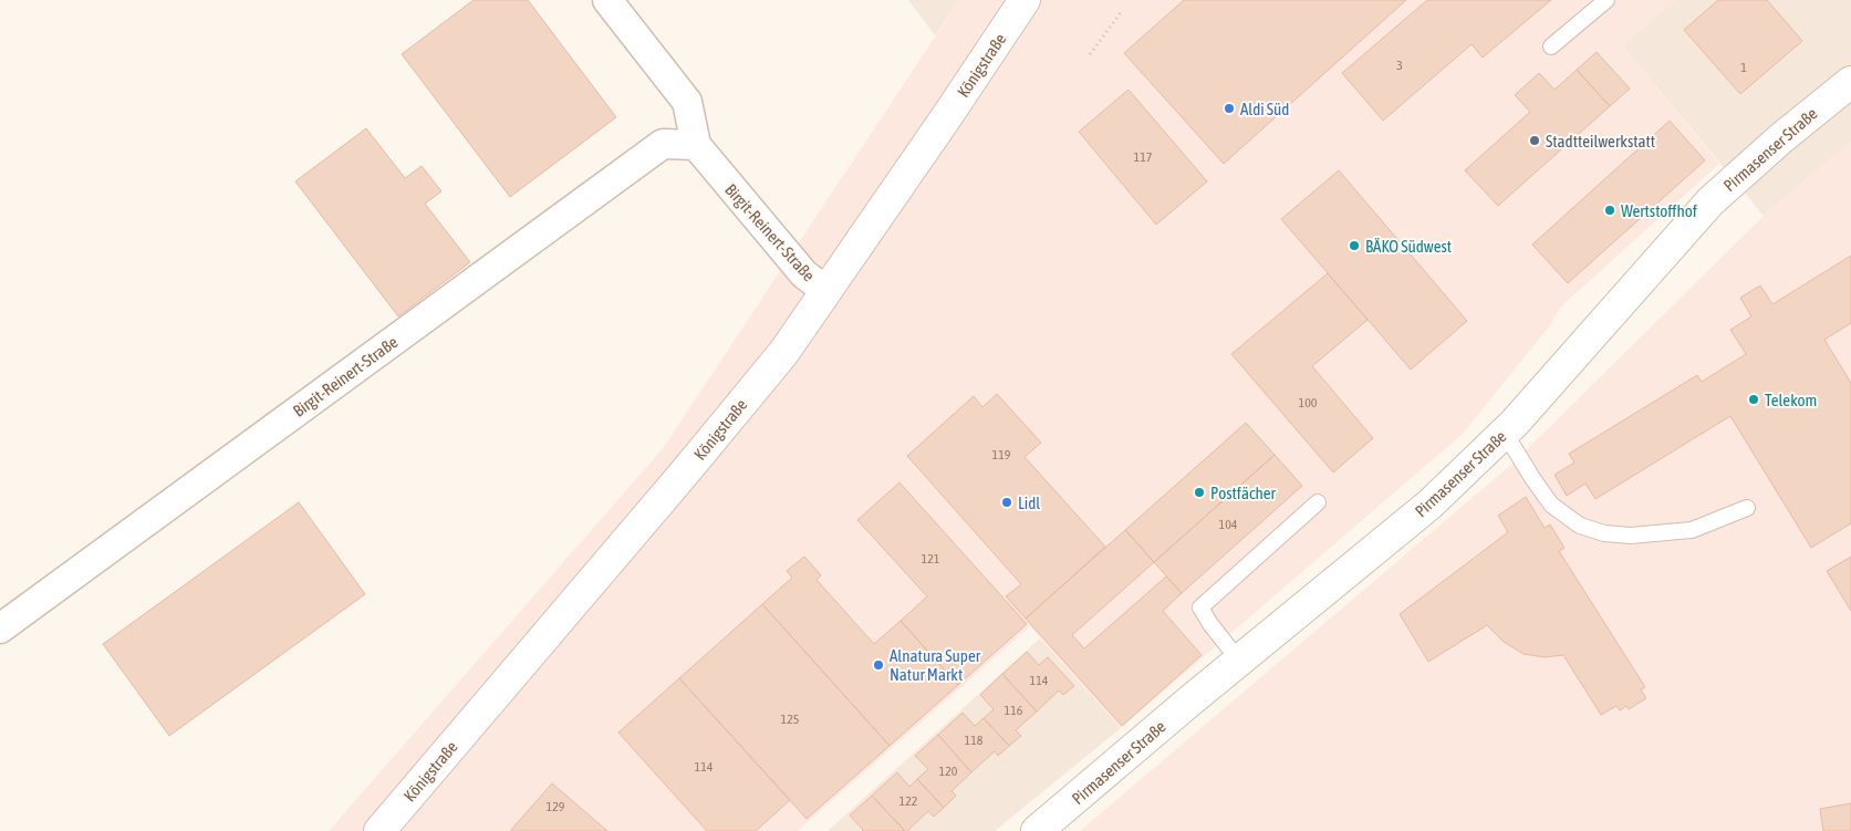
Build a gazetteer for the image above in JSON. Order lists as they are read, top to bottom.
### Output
{
  "streets": {
    "street": ["Königstraße", "Pirmasenser Straße", "Birgit-Reinert-Straße"]
  },
  "crossings": [
    ["Königstraße", "Birgit-Reinert-Straße"]
  ],
  "places": [
    "Aldi Süd",
    "Stadtteilwerkstatt",
    "Wertstoffhof",
    "BÄKO Südwest",
    "Telekom",
    "Postfächer",
    "Lidl",
    "Alnatura Super Natur Markt"
  ],
  "house_numbers": [
    "3",
    "1",
    "117",
    "100",
    "119",
    "104",
    "121",
    "114",
    "116",
    "125",
    "118",
    "114",
    "120",
    "122",
    "129"
  ]
}
